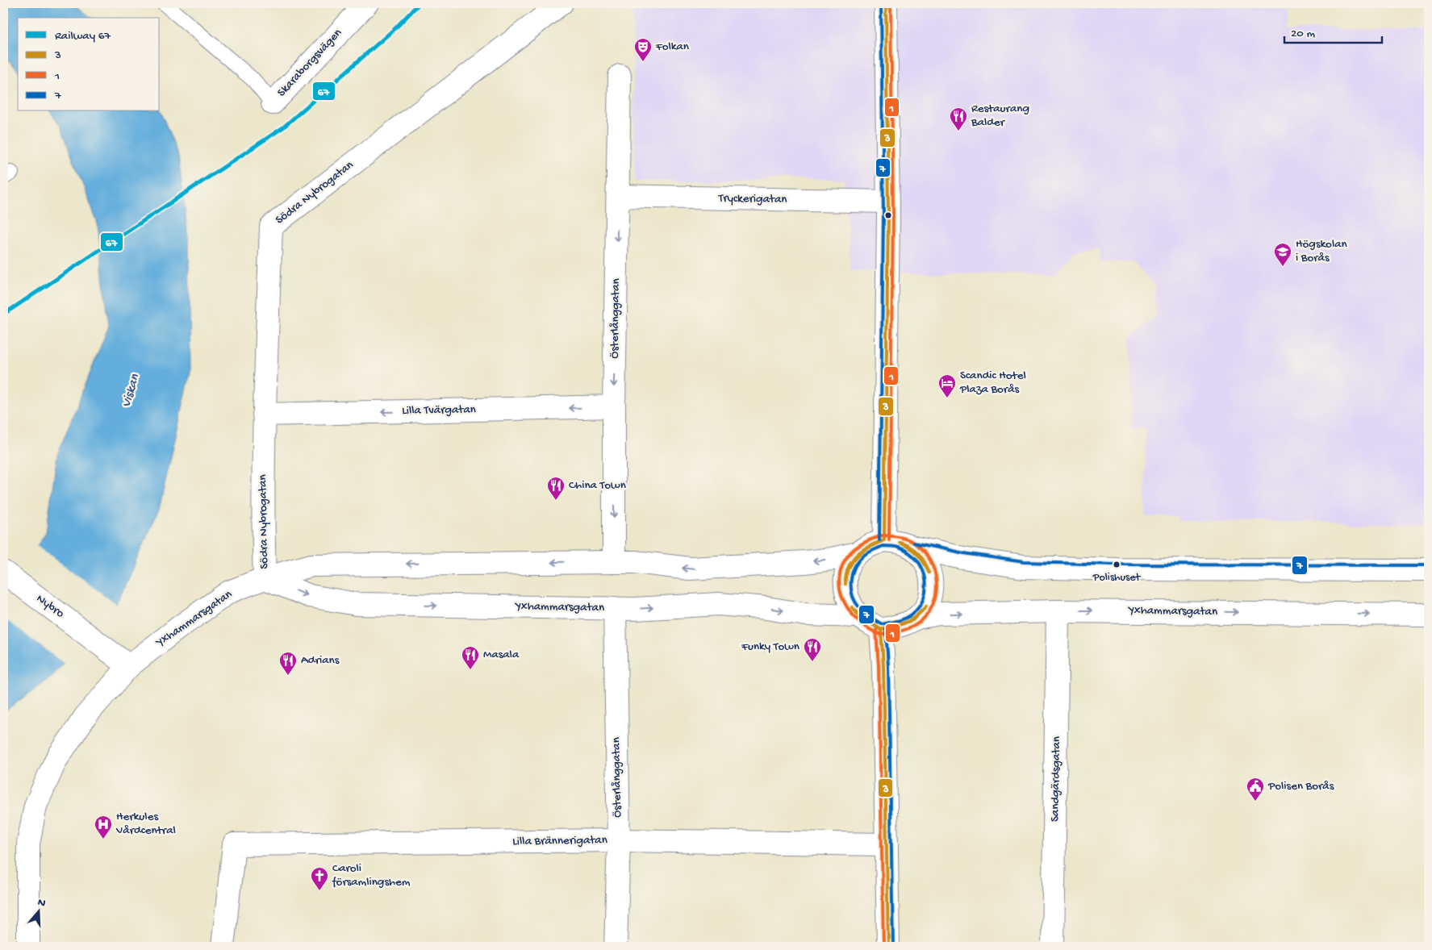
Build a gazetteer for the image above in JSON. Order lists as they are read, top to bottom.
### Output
{
  "streets": {
    "street": [
      "Skaraborgsvägen",
      "Södra Nybrogatan",
      "Tryckerigatan",
      "Österlånggatan",
      "Lilla Tvärgatan",
      "Nybro",
      "Yxhammarsgatan",
      "Sandgärdsgatan",
      "Lilla Brännerigatan"
    ]
  },
  "crossings": [
    ["Södra Nybrogatan", "Lilla Tvärgatan"],
    ["Södra Nybrogatan", "Yxhammarsgatan"],
    ["Tryckerigatan", "Österlånggatan"],
    ["Österlånggatan", "Lilla Tvärgatan"],
    ["Österlånggatan", "Yxhammarsgatan"],
    ["Österlånggatan", "Lilla Brännerigatan"],
    ["Nybro", "Yxhammarsgatan"],
    ["Yxhammarsgatan", "Sandgärdsgatan"]
  ],
  "one_way": ["Österlånggatan", "Lilla Tvärgatan"],
  "water": ["Viskan"],
  "places": {
    "theatre": ["Folkan"],
    "restaurant": [
      "Restaurang Balder",
      "China Town",
      "Funky Town",
      "Masala",
      "Adrians"
    ],
    "school or university": ["Högskolan i Borås"],
    "hotel": ["Scandic Hotel Plaza Borås"],
    "other": ["Polishuset"],
    "public building": ["Polisen Borås"],
    "hospital": ["Herkules Vårdcentral"],
    "church": ["Caroli församlingshem"]
  },
  "lines": [
    "rail line 67",
    "transit line 3",
    "transit line 1",
    "transit line 7"
  ],
  "legend": [
    "Railway 67",
    "3",
    "1",
    "7"
  ],
  "scale_bar": "20 m",
  "north": "top"
}
